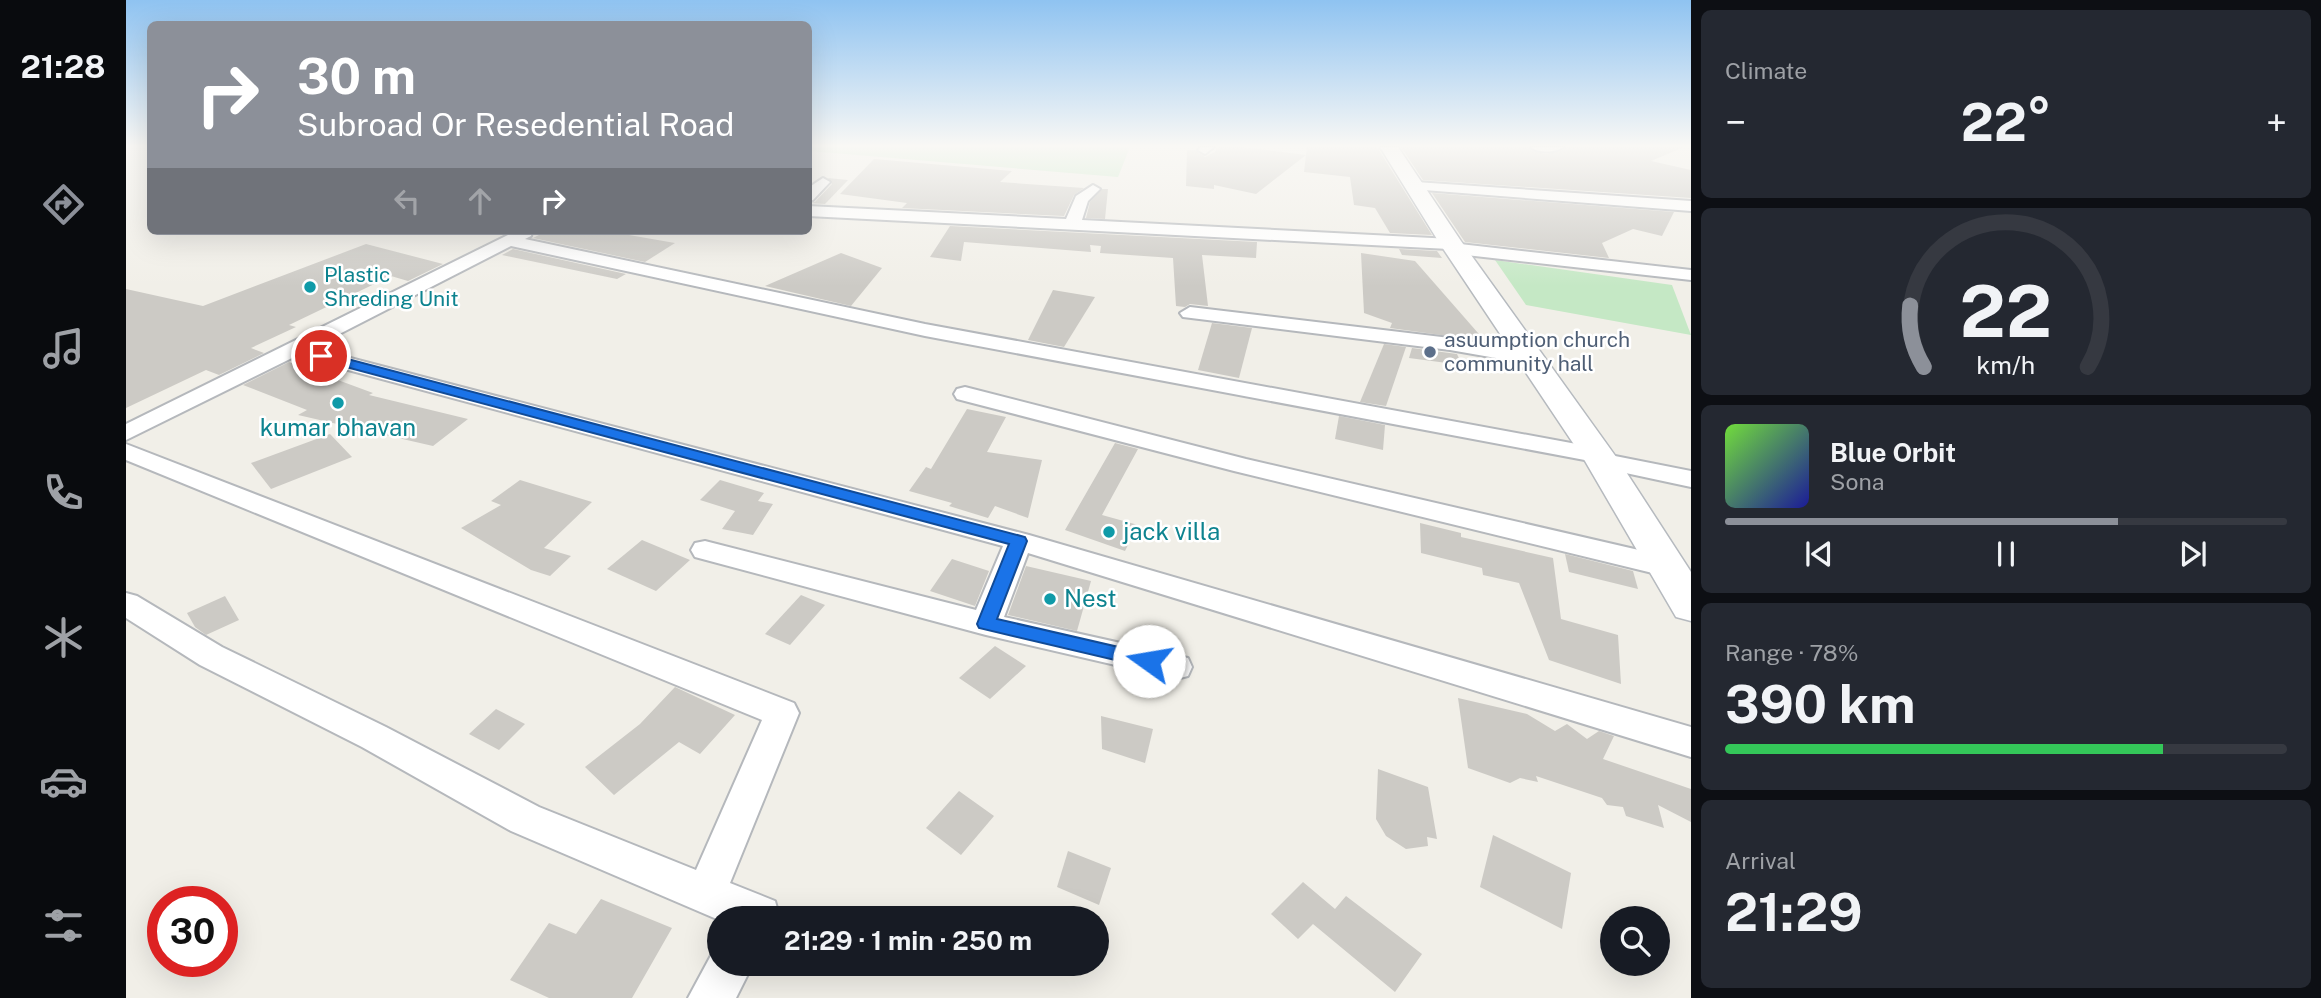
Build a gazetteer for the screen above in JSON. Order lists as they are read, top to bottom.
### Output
{
  "places": [
    "Plastic Shreding Unit",
    "asuumption church community hall",
    "kumar bhavan",
    "jack villa",
    "Nest"
  ],
  "page": {
    "tabs": "21:28",
    "tile": [
      "Climate",
      ["Range · 78%", "390 km"],
      ["Arrival", "21:29"]
    ],
    "turn": ["30 m", "Subroad Or Resedential Road"],
    "heat": ["−", "22°", "+"],
    "song": ["Blue Orbit", "Sona"],
    "limit": "30",
    "trip": "21:29 · 1 min · 250 m",
    "gauge": ["22", "km/h"]
  }
}
